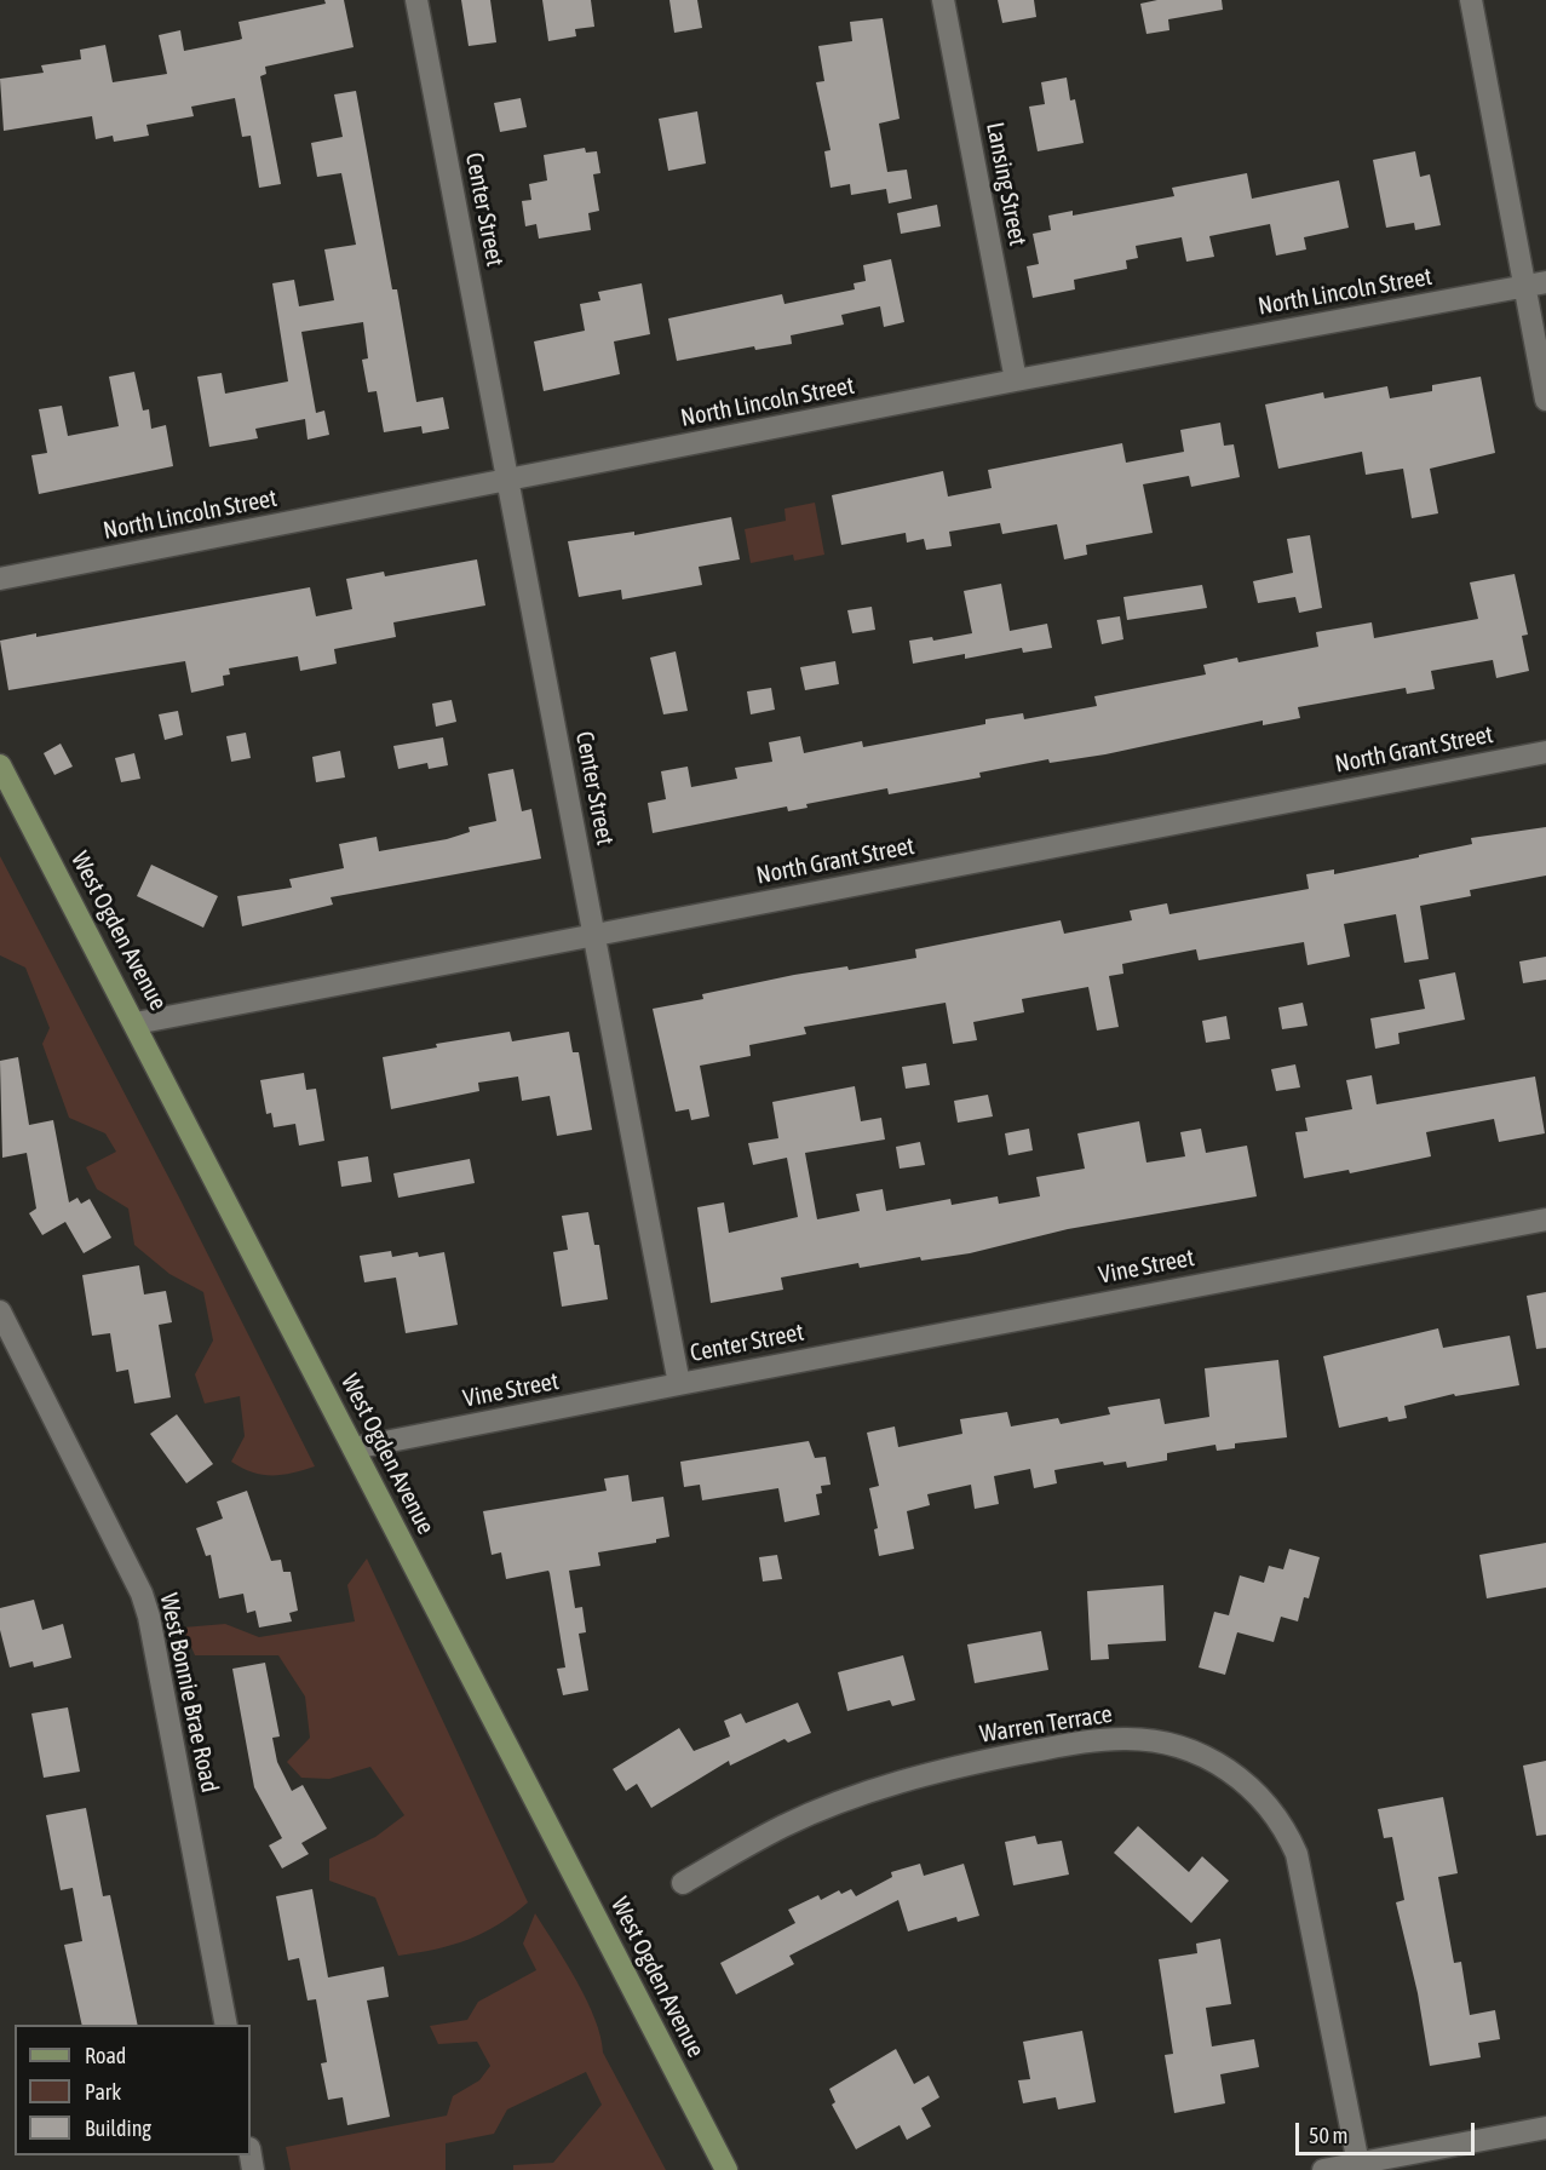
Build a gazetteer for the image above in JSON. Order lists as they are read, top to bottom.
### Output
{
  "streets": {
    "main road": ["West Ogden Avenue"],
    "street": [
      "Lansing Street",
      "Center Street",
      "North Lincoln Street",
      "North Grant Street",
      "Vine Street",
      "West Bonnie Brae Road",
      "Warren Terrace"
    ]
  },
  "crossings": [
    ["Lansing Street", "North Lincoln Street"],
    ["Center Street", "North Lincoln Street"],
    ["Center Street", "North Grant Street"],
    ["Center Street", "Vine Street"],
    ["North Grant Street", "West Ogden Avenue"],
    ["West Ogden Avenue", "Vine Street"]
  ],
  "legend": ["Road", "Park", "Building"],
  "scale_bar": "50 m"
}
